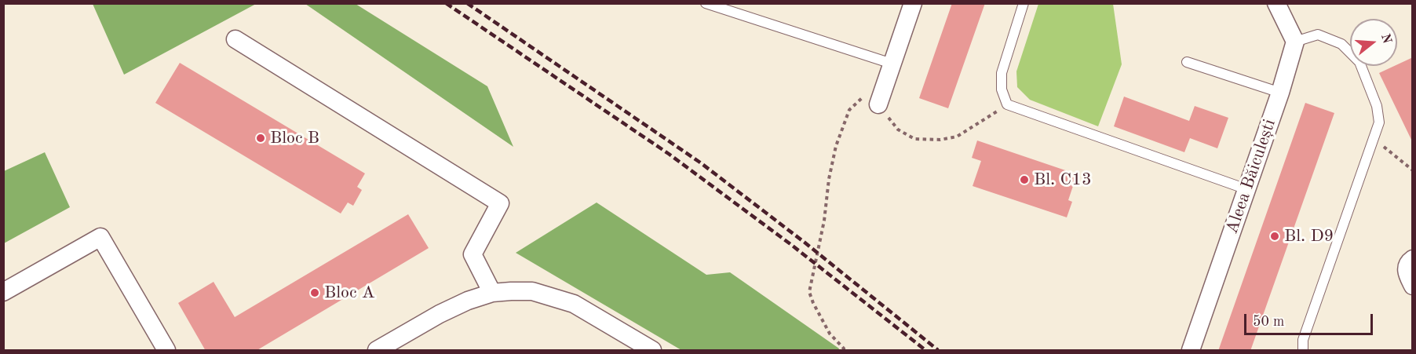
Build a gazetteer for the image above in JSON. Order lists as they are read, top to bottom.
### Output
{
  "streets": {
    "street": ["Aleea Băiculești"]
  },
  "places": [
    "Bloc B",
    "Bl. C13",
    "Bl. D9",
    "Bloc A"
  ],
  "scale_bar": "50 m",
  "north": "right"
}
